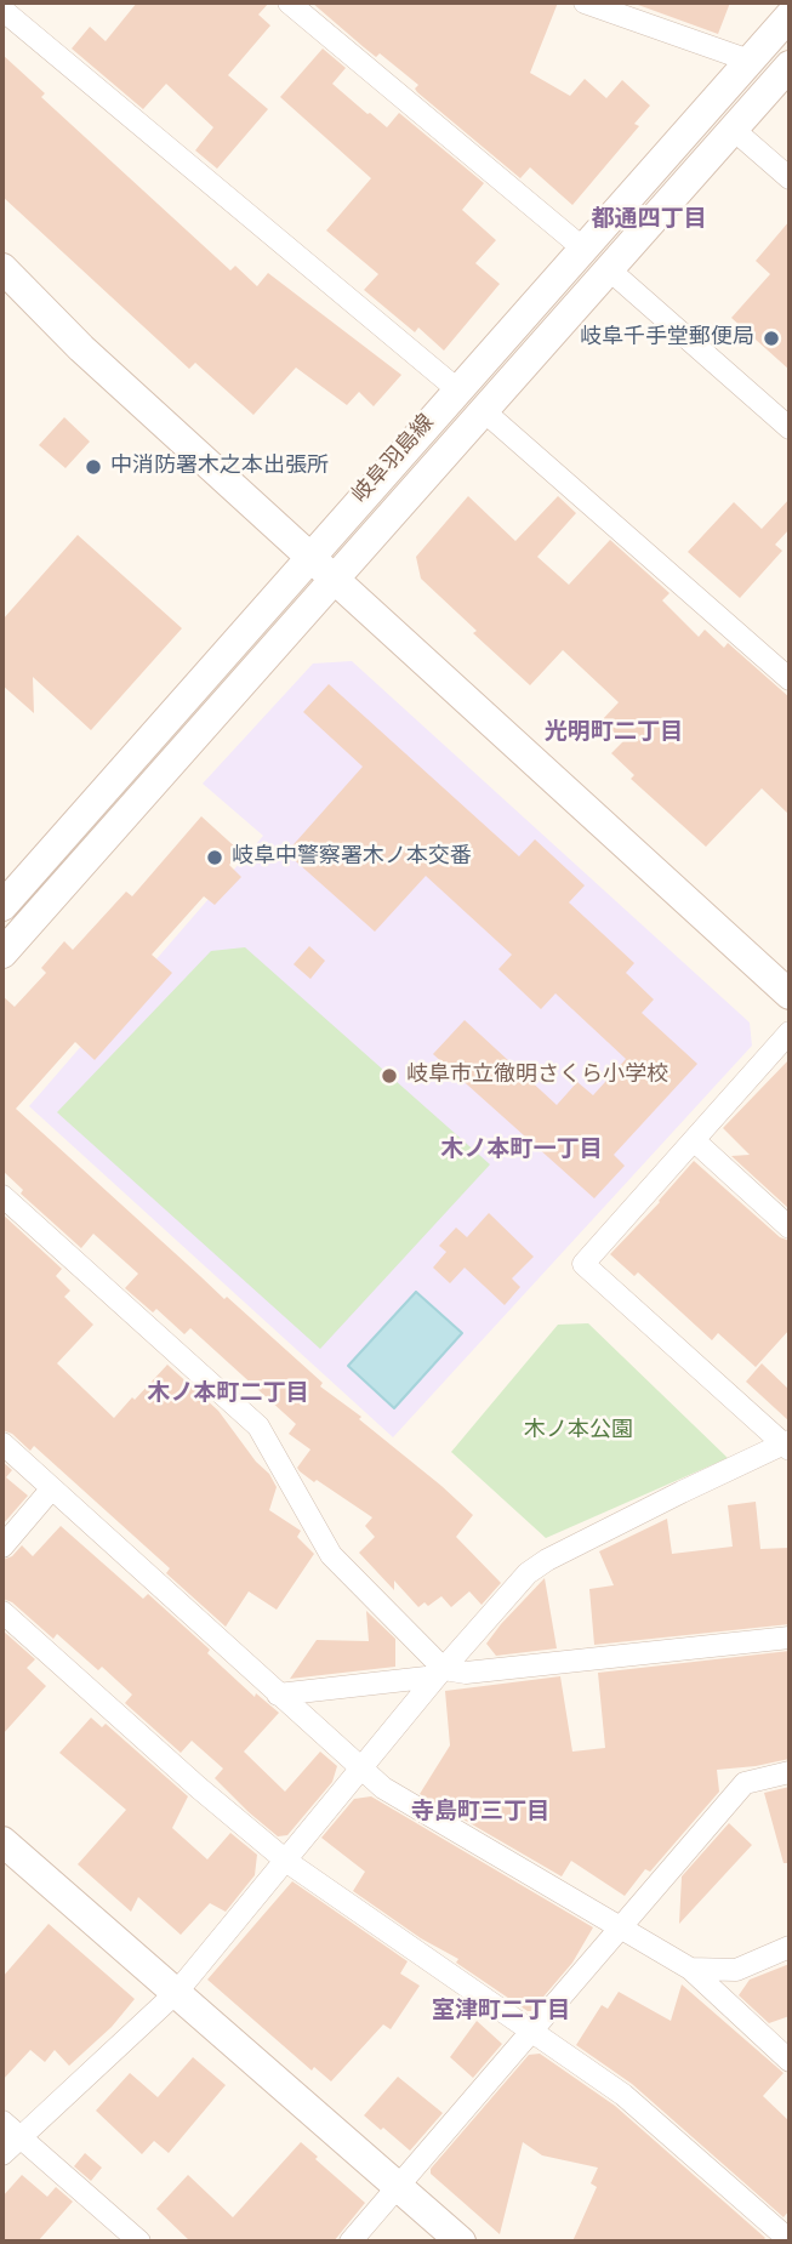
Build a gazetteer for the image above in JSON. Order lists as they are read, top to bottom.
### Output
{
  "streets": {
    "main road": ["岐阜羽島線"]
  },
  "districts": [
    "都通四丁目",
    "光明町二丁目",
    "木ノ本町一丁目",
    "木ノ本町二丁目",
    "寺島町三丁目",
    "室津町二丁目"
  ],
  "parks": ["木ノ本公園"],
  "places": [
    "岐阜千手堂郵便局",
    "中消防署木之本出張所",
    "岐阜中警察署木ノ本交番",
    "岐阜市立徹明さくら小学校"
  ]
}
